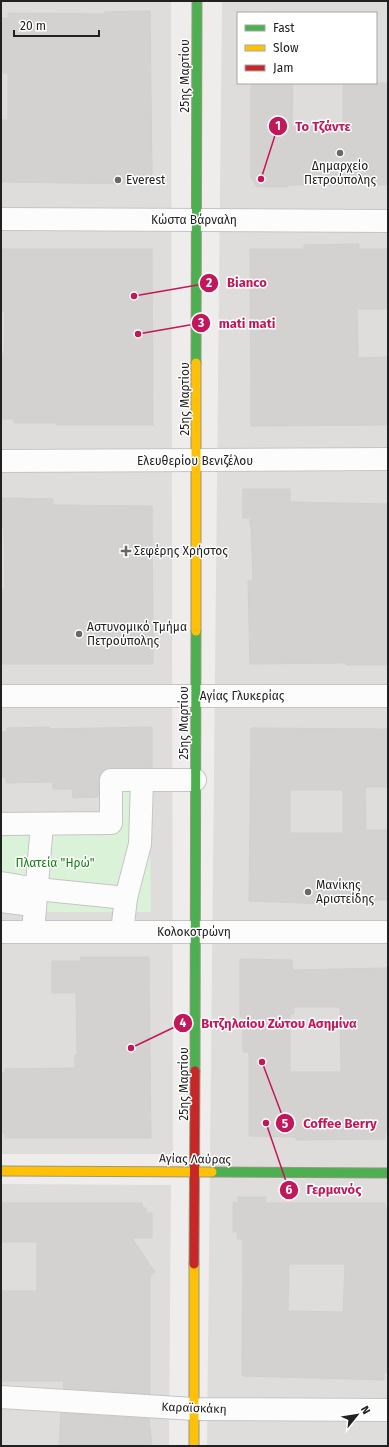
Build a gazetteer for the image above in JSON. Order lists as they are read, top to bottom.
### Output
{
  "streets": {
    "main road": ["25ης Μαρτίου", "Αγίας Λαύρας"],
    "street": [
      "Κώστα Βάρναλη",
      "Ελευθερίου Βενιζέλου",
      "Αγίας Γλυκερίας",
      "Κολοκοτρώνη",
      "Καραϊσκάκη"
    ]
  },
  "crossings": [
    ["25ης Μαρτίου", "Κώστα Βάρναλη"],
    ["25ης Μαρτίου", "Ελευθερίου Βενιζέλου"],
    ["25ης Μαρτίου", "Αγίας Γλυκερίας"],
    ["25ης Μαρτίου", "Κολοκοτρώνη"],
    ["25ης Μαρτίου", "Αγίας Λαύρας"],
    ["25ης Μαρτίου", "Καραϊσκάκη"]
  ],
  "parks": ["Πλατεία \"Ηρώ\""],
  "places": {
    "other": [
      "Δημαρχείο Πετρούπολης",
      "Το Τζάντε",
      "Everest",
      "Bianco",
      "mati mati",
      "Αστυνομικό Τμήμα Πετρούπολης",
      "Μανίκης Αριστείδης",
      "Βιτζηλαίου Ζώτου Ασημίνα",
      "Coffee Berry",
      "Γερμανός"
    ],
    "health": ["Σεφέρης Χρήστος"]
  },
  "legend": ["Fast", "Slow", "Jam"],
  "scale_bar": "20 m",
  "north": "top right"
}
